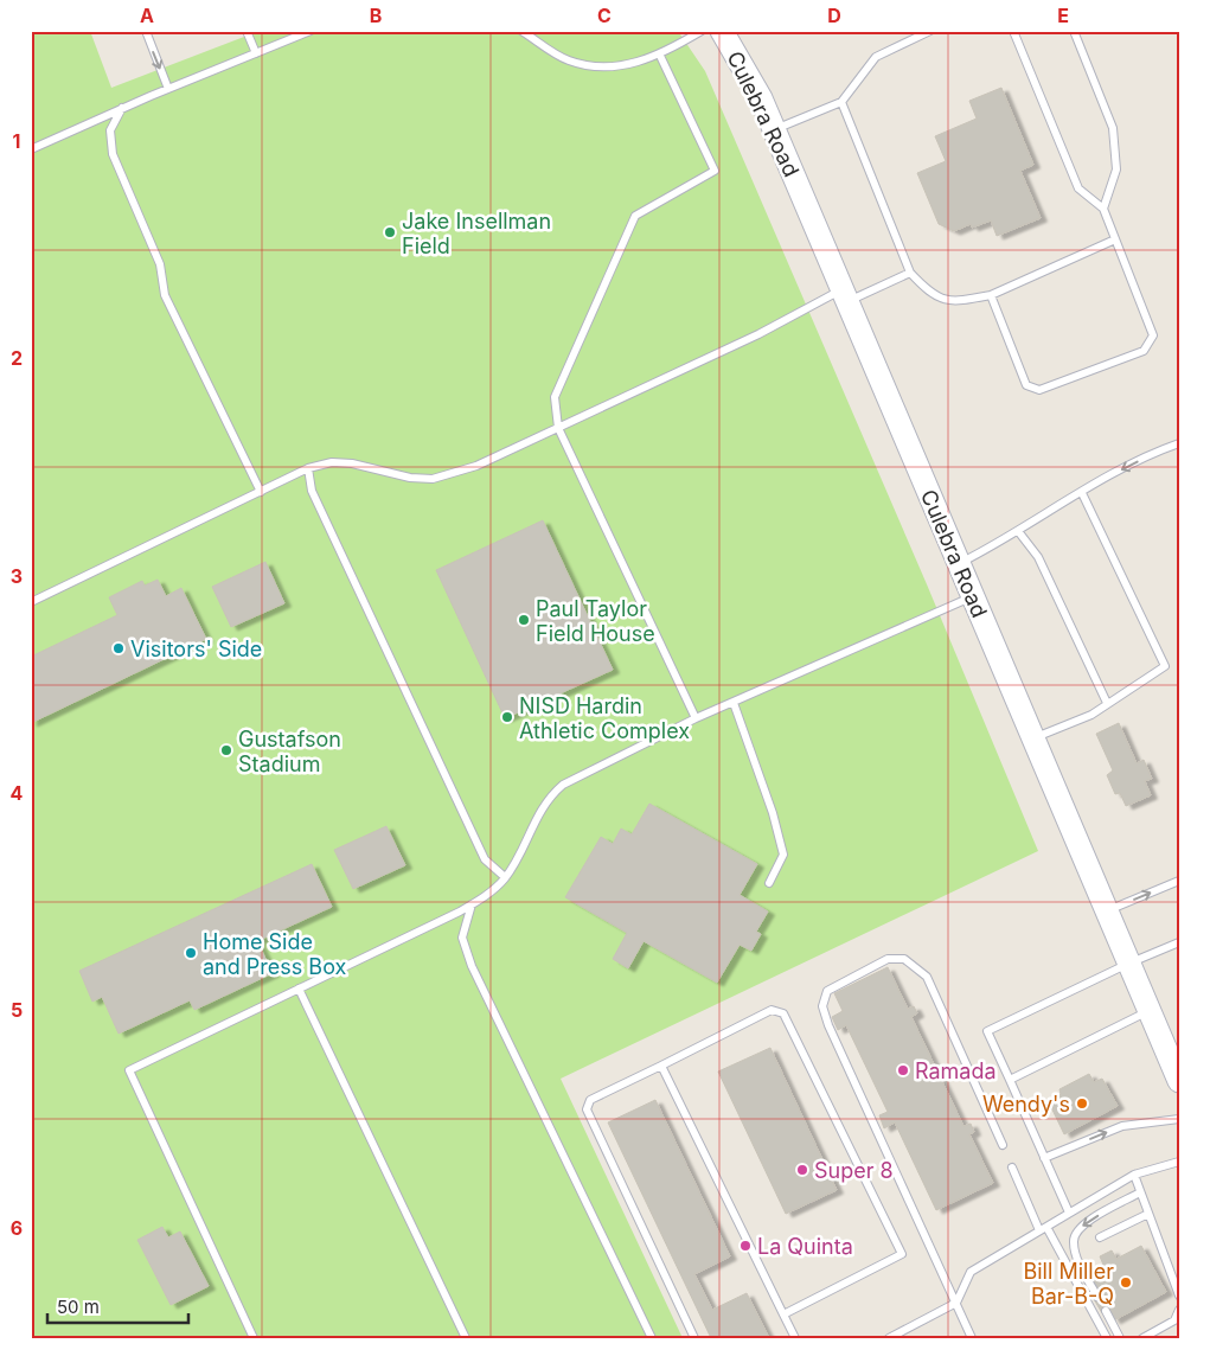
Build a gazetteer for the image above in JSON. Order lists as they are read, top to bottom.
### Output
{
  "streets": {
    "main road": ["Culebra Road"]
  },
  "places": [
    "Jake Insellman Field",
    "Paul Taylor Field House",
    "Visitors' Side",
    "NISD Hardin Athletic Complex",
    "Gustafson Stadium",
    "Home Side and Press Box",
    "Ramada",
    "Wendy's",
    "Super 8",
    "La Quinta",
    "Bill Miller Bar-B-Q"
  ],
  "scale_bar": "50 m",
  "grid": {
    "columns": [
      "A",
      "B",
      "C",
      "D",
      "E"
    ],
    "rows": [
      "1",
      "2",
      "3",
      "4",
      "5",
      "6"
    ]
  }
}
